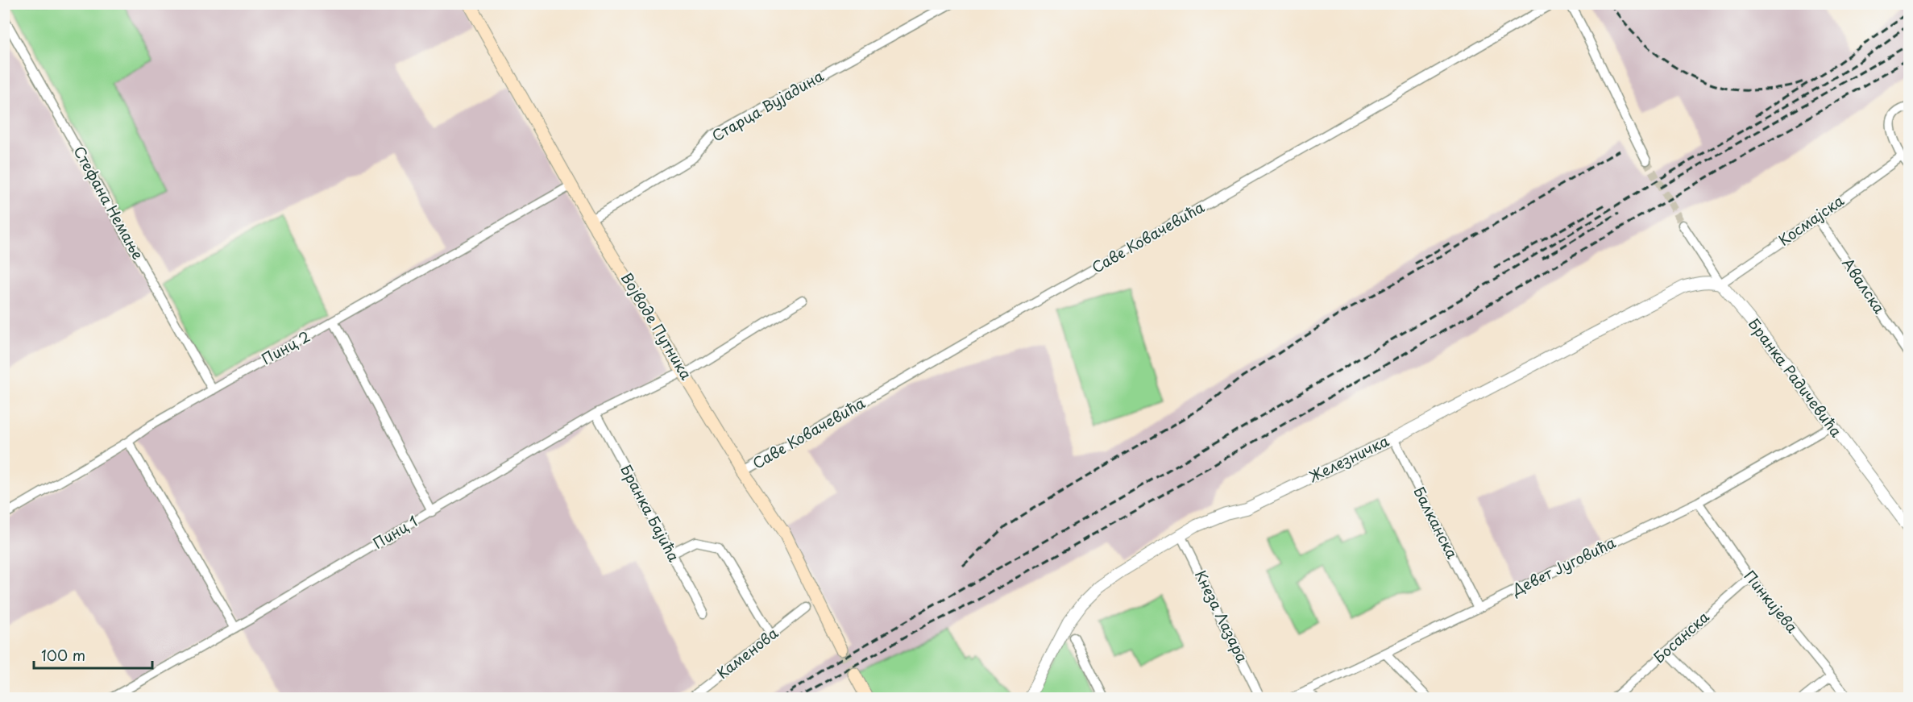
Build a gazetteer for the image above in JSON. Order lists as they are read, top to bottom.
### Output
{
  "streets": {
    "main road": ["Војводе Путника"],
    "street": [
      "Старца Вујадина",
      "Стефана Немање",
      "Космајска",
      "Саве Ковачевића",
      "Авалска",
      "Пинц 2",
      "Бранка Радичевића",
      "Железничка",
      "Бранка Бајића",
      "Балканска",
      "Пинц 1",
      "Девет Југовића",
      "Пинкијева",
      "Кнеза Лазара",
      "Босанска",
      "Каменова"
    ]
  },
  "crossings": [
    ["Старца Вујадина", "Војводе Путника"],
    ["Стефана Немање", "Пинц 2"],
    ["Космајска", "Авалска"],
    ["Космајска", "Бранка Радичевића"],
    ["Космајска", "Железничка"],
    ["Саве Ковачевића", "Војводе Путника"],
    ["Војводе Путника", "Пинц 2"],
    ["Војводе Путника", "Пинц 1"],
    ["Бранка Радичевића", "Железничка"],
    ["Бранка Радичевића", "Девет Југовића"],
    ["Железничка", "Балканска"],
    ["Железничка", "Кнеза Лазара"],
    ["Бранка Бајића", "Пинц 1"],
    ["Балканска", "Девет Југовића"],
    ["Девет Југовића", "Пинкијева"],
    ["Пинкијева", "Босанска"]
  ],
  "scale_bar": "100 m"
}
